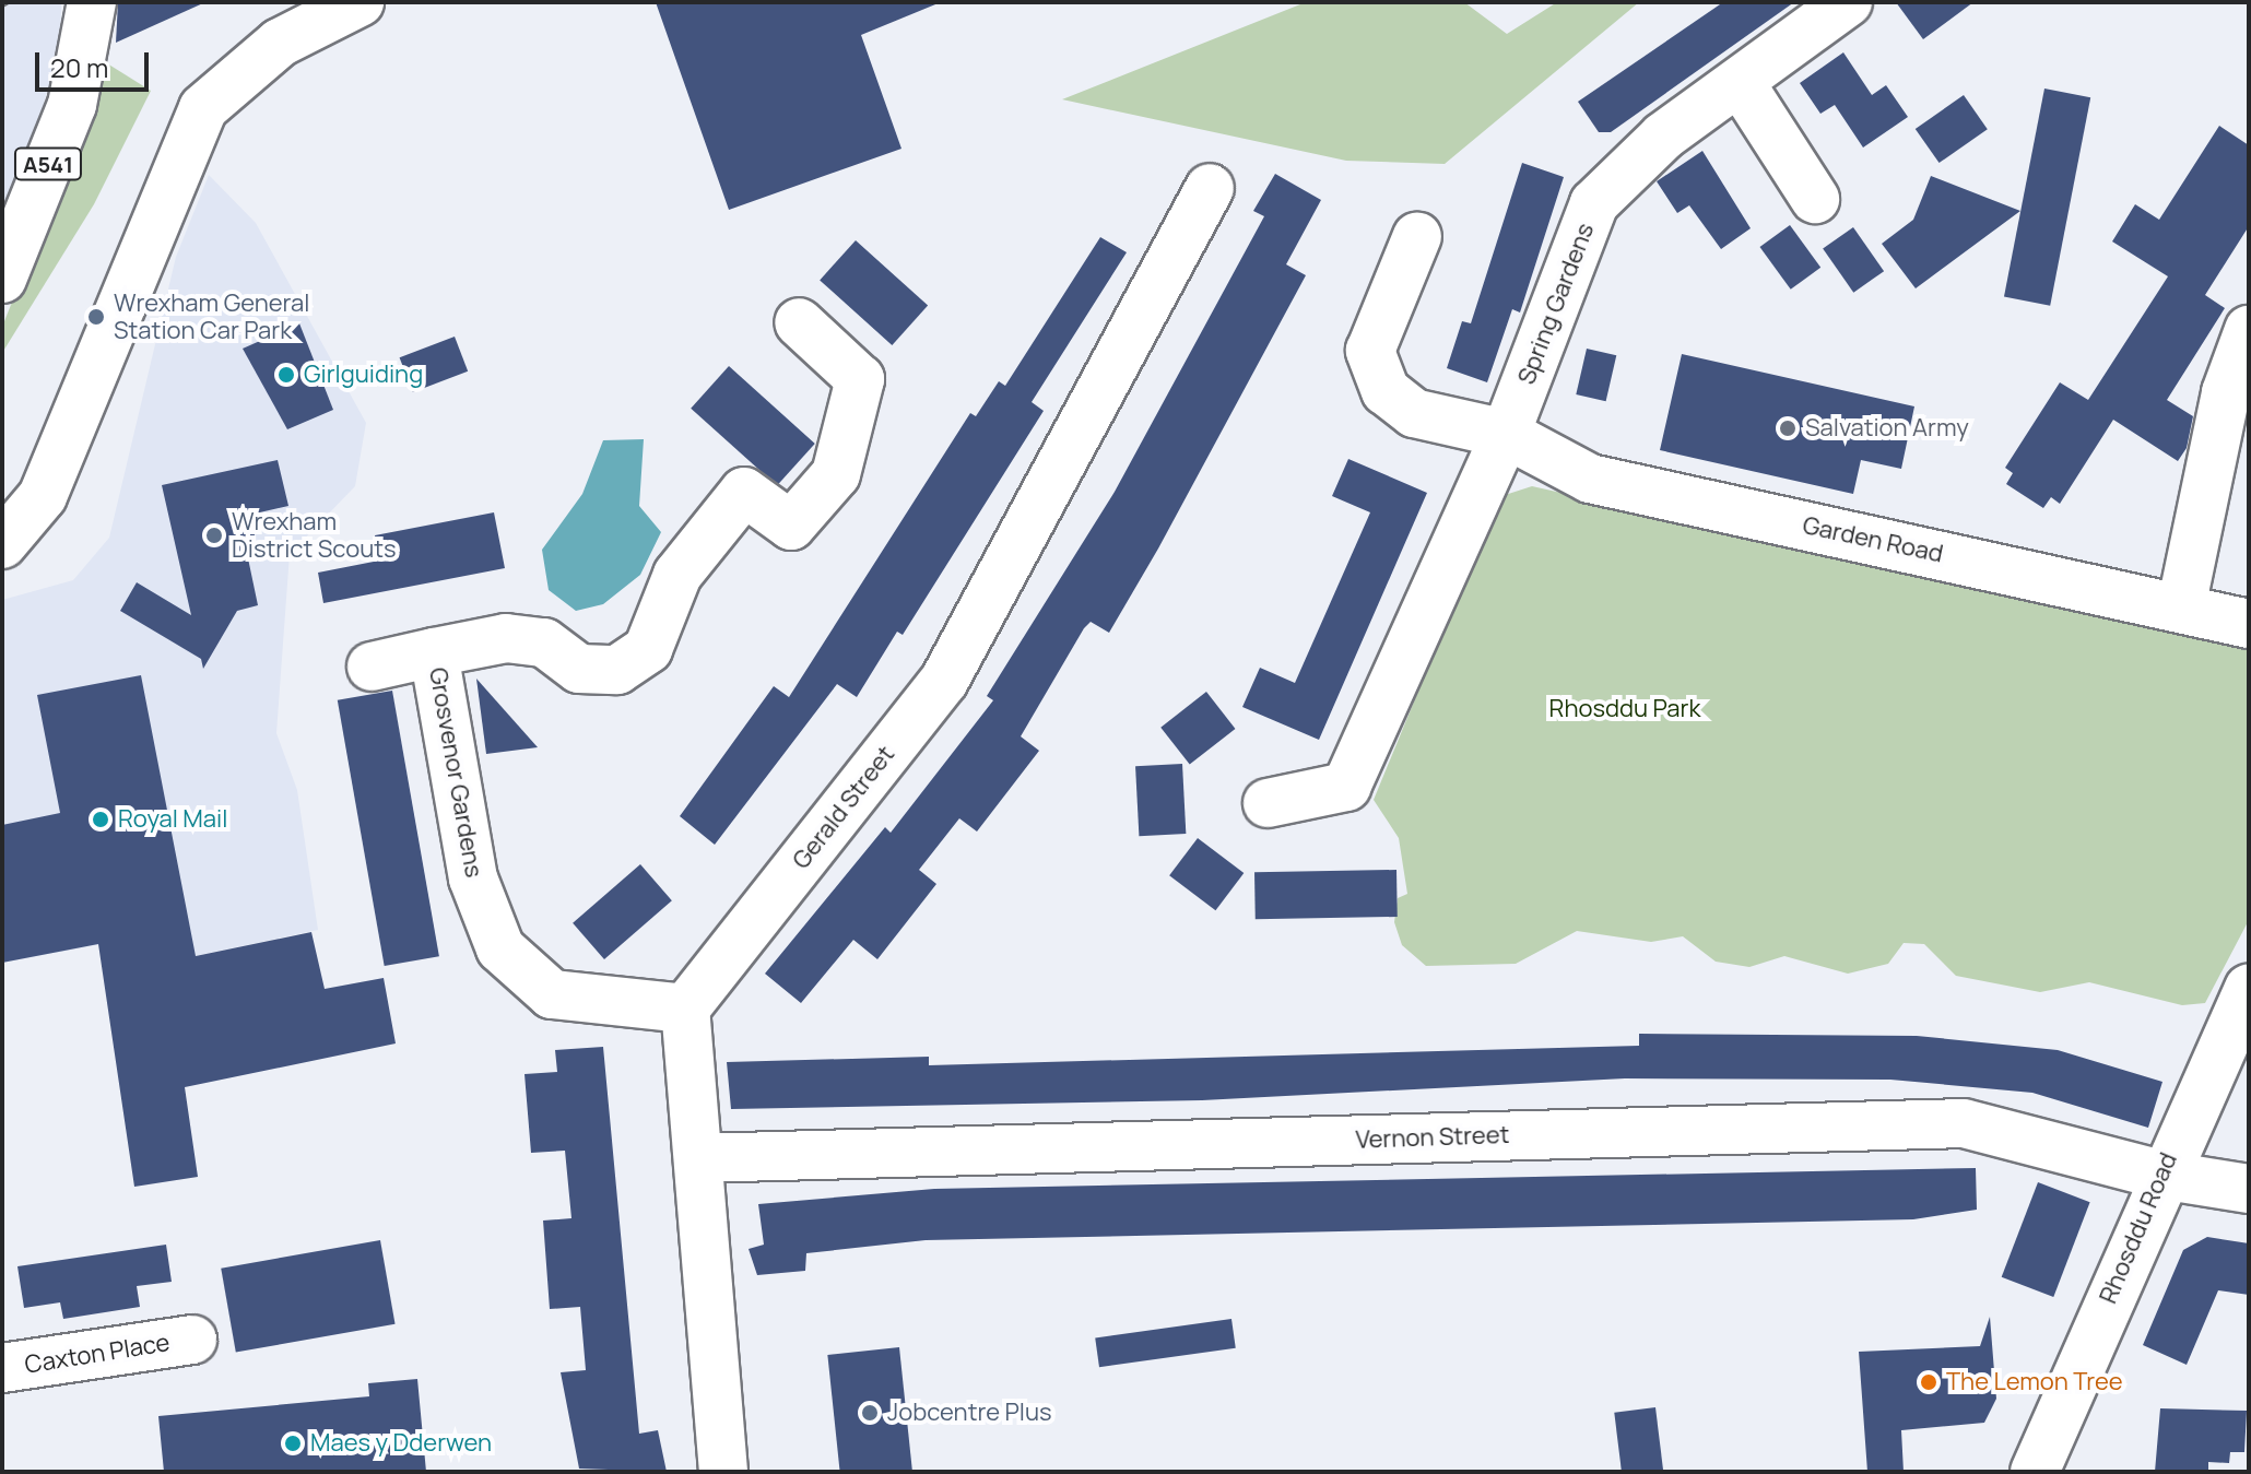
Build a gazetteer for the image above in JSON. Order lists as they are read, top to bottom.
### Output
{
  "streets": {
    "street": [
      "A541",
      "Spring Gardens",
      "Garden Road",
      "Grosvenor Gardens",
      "Gerald Street",
      "Vernon Street",
      "Rhosddu Road",
      "Caxton Place"
    ]
  },
  "crossings": [
    ["Spring Gardens", "Garden Road"],
    ["Grosvenor Gardens", "Gerald Street"],
    ["Vernon Street", "Rhosddu Road"]
  ],
  "parks": ["Rhosddu Park"],
  "places": [
    "Wrexham General Station Car Park",
    "Girlguiding",
    "Salvation Army",
    "Wrexham District Scouts",
    "Royal Mail",
    "The Lemon Tree",
    "Jobcentre Plus",
    "Maes y Dderwen"
  ],
  "scale_bar": "20 m"
}
